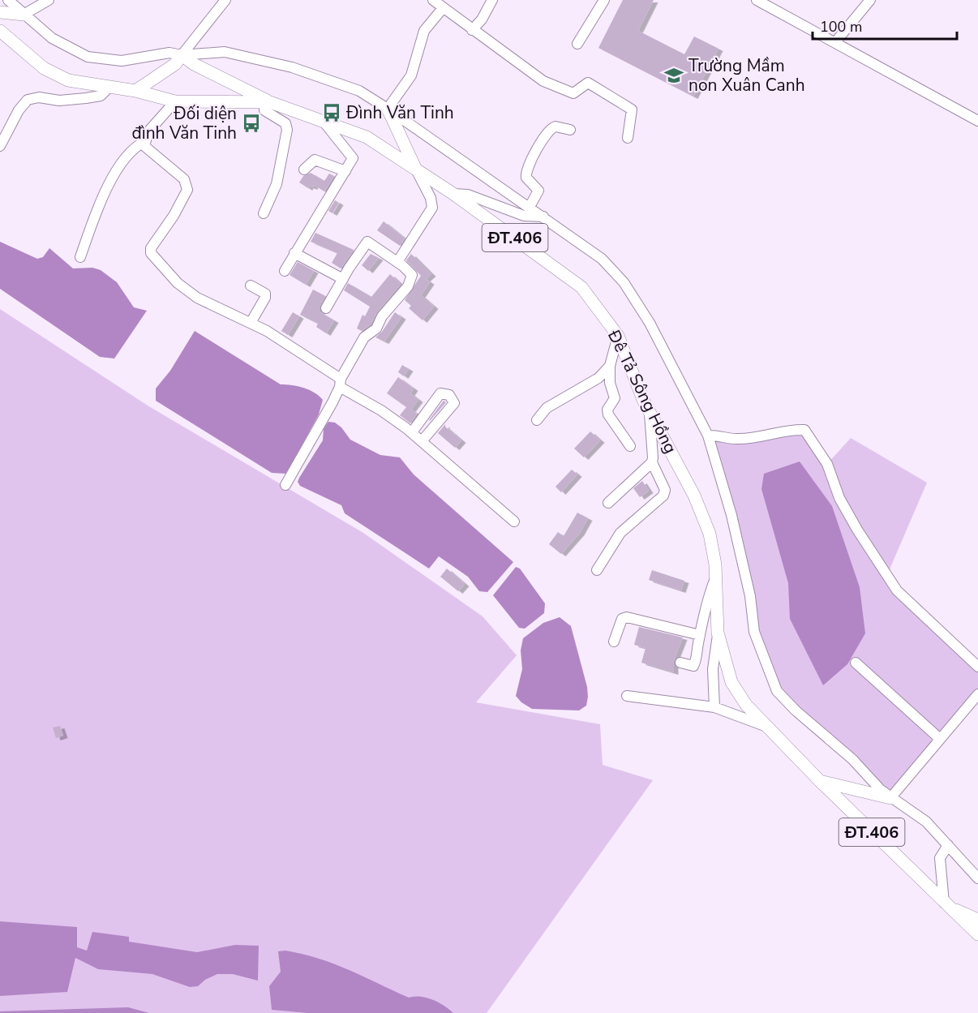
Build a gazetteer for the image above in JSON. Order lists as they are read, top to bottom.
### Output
{
  "streets": {
    "main road": ["ĐT.406", "Đê Tả Sông Hồng"]
  },
  "crossings": [
    ["ĐT.406", "Đê Tả Sông Hồng"]
  ],
  "places": {
    "school or university": ["Trường Mầm non Xuân Canh"],
    "bus stop": ["Đình Văn Tinh", "Đối diện đình Văn Tinh"]
  },
  "scale_bar": "100 m"
}
